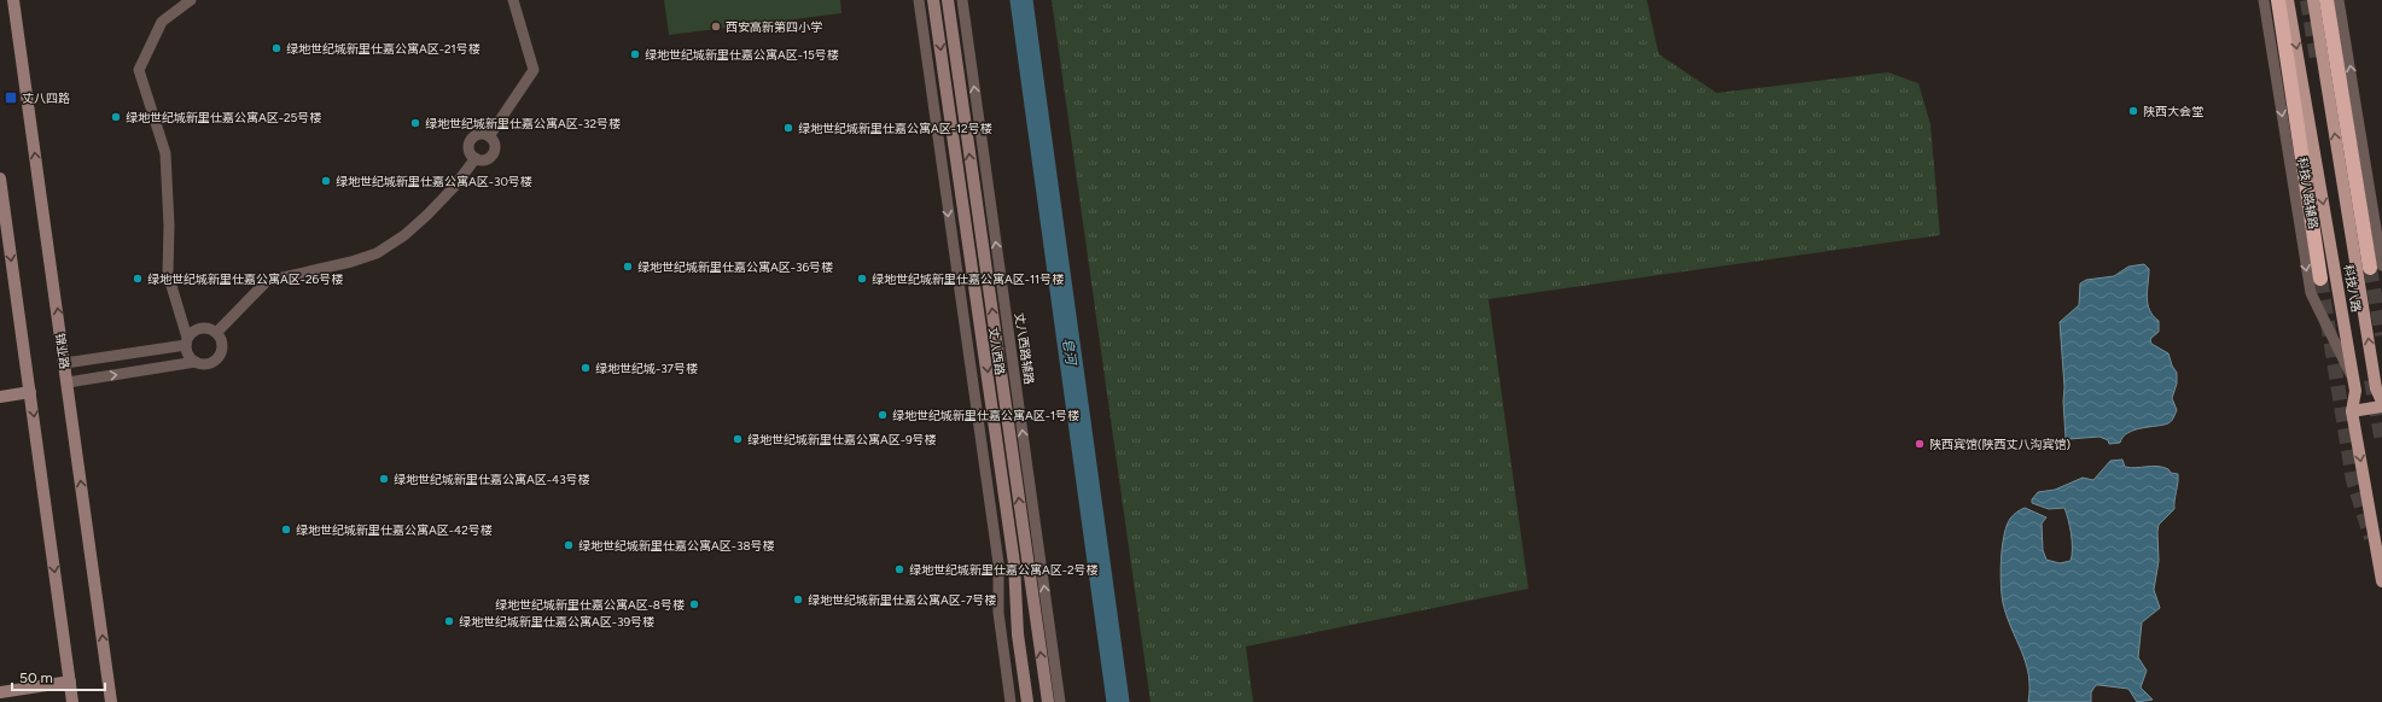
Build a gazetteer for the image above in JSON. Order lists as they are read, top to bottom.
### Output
{
  "streets": {
    "main road": ["科技八路", "锦业路", "丈八西路"],
    "street": ["科技八路辅路", "丈八西路辅路"]
  },
  "crossings": [
    ["科技八路辅路", "科技八路"]
  ],
  "water": ["皂河"],
  "places": {
    "other": [
      "西安高新第四小学",
      "绿地世纪城新里仕嘉公寓A区-21号楼",
      "绿地世纪城新里仕嘉公寓A区-15号楼",
      "陕西大会堂",
      "绿地世纪城新里仕嘉公寓A区-25号楼",
      "绿地世纪城新里仕嘉公寓A区-32号楼",
      "绿地世纪城新里仕嘉公寓A区-12号楼",
      "绿地世纪城新里仕嘉公寓A区-30号楼",
      "绿地世纪城新里仕嘉公寓A区-36号楼",
      "绿地世纪城新里仕嘉公寓A区-26号楼",
      "绿地世纪城新里仕嘉公寓A区-11号楼",
      "绿地世纪城-37号楼",
      "绿地世纪城新里仕嘉公寓A区-1号楼",
      "绿地世纪城新里仕嘉公寓A区-9号楼",
      "陕西宾馆(陕西丈八沟宾馆)",
      "绿地世纪城新里仕嘉公寓A区-43号楼",
      "绿地世纪城新里仕嘉公寓A区-42号楼",
      "绿地世纪城新里仕嘉公寓A区-38号楼",
      "绿地世纪城新里仕嘉公寓A区-2号楼",
      "绿地世纪城新里仕嘉公寓A区-7号楼",
      "绿地世纪城新里仕嘉公寓A区-8号楼",
      "绿地世纪城新里仕嘉公寓A区-39号楼"
    ],
    "transit": ["丈八四路"]
  },
  "scale_bar": "50 m"
}
